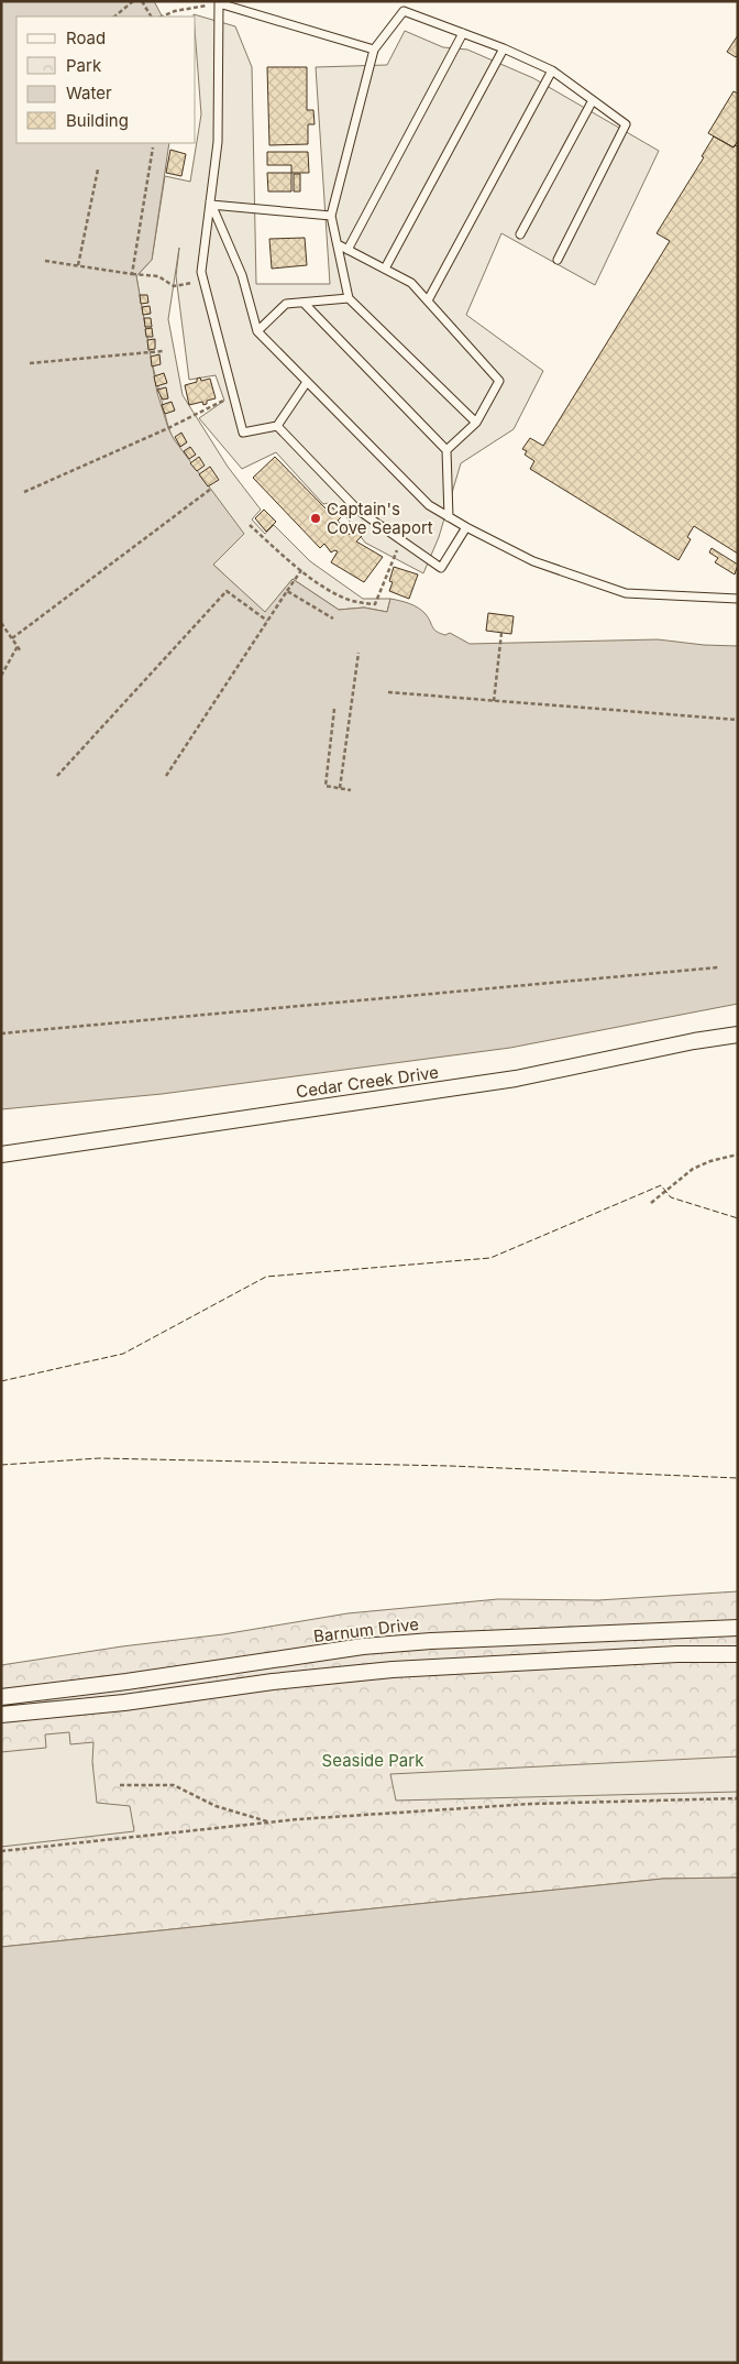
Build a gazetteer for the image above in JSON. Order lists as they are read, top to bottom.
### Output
{
  "streets": {
    "street": ["Cedar Creek Drive", "Barnum Drive"]
  },
  "parks": ["Seaside Park"],
  "places": ["Captain's Cove Seaport"],
  "legend": [
    "Road",
    "Park",
    "Water",
    "Building"
  ]
}
